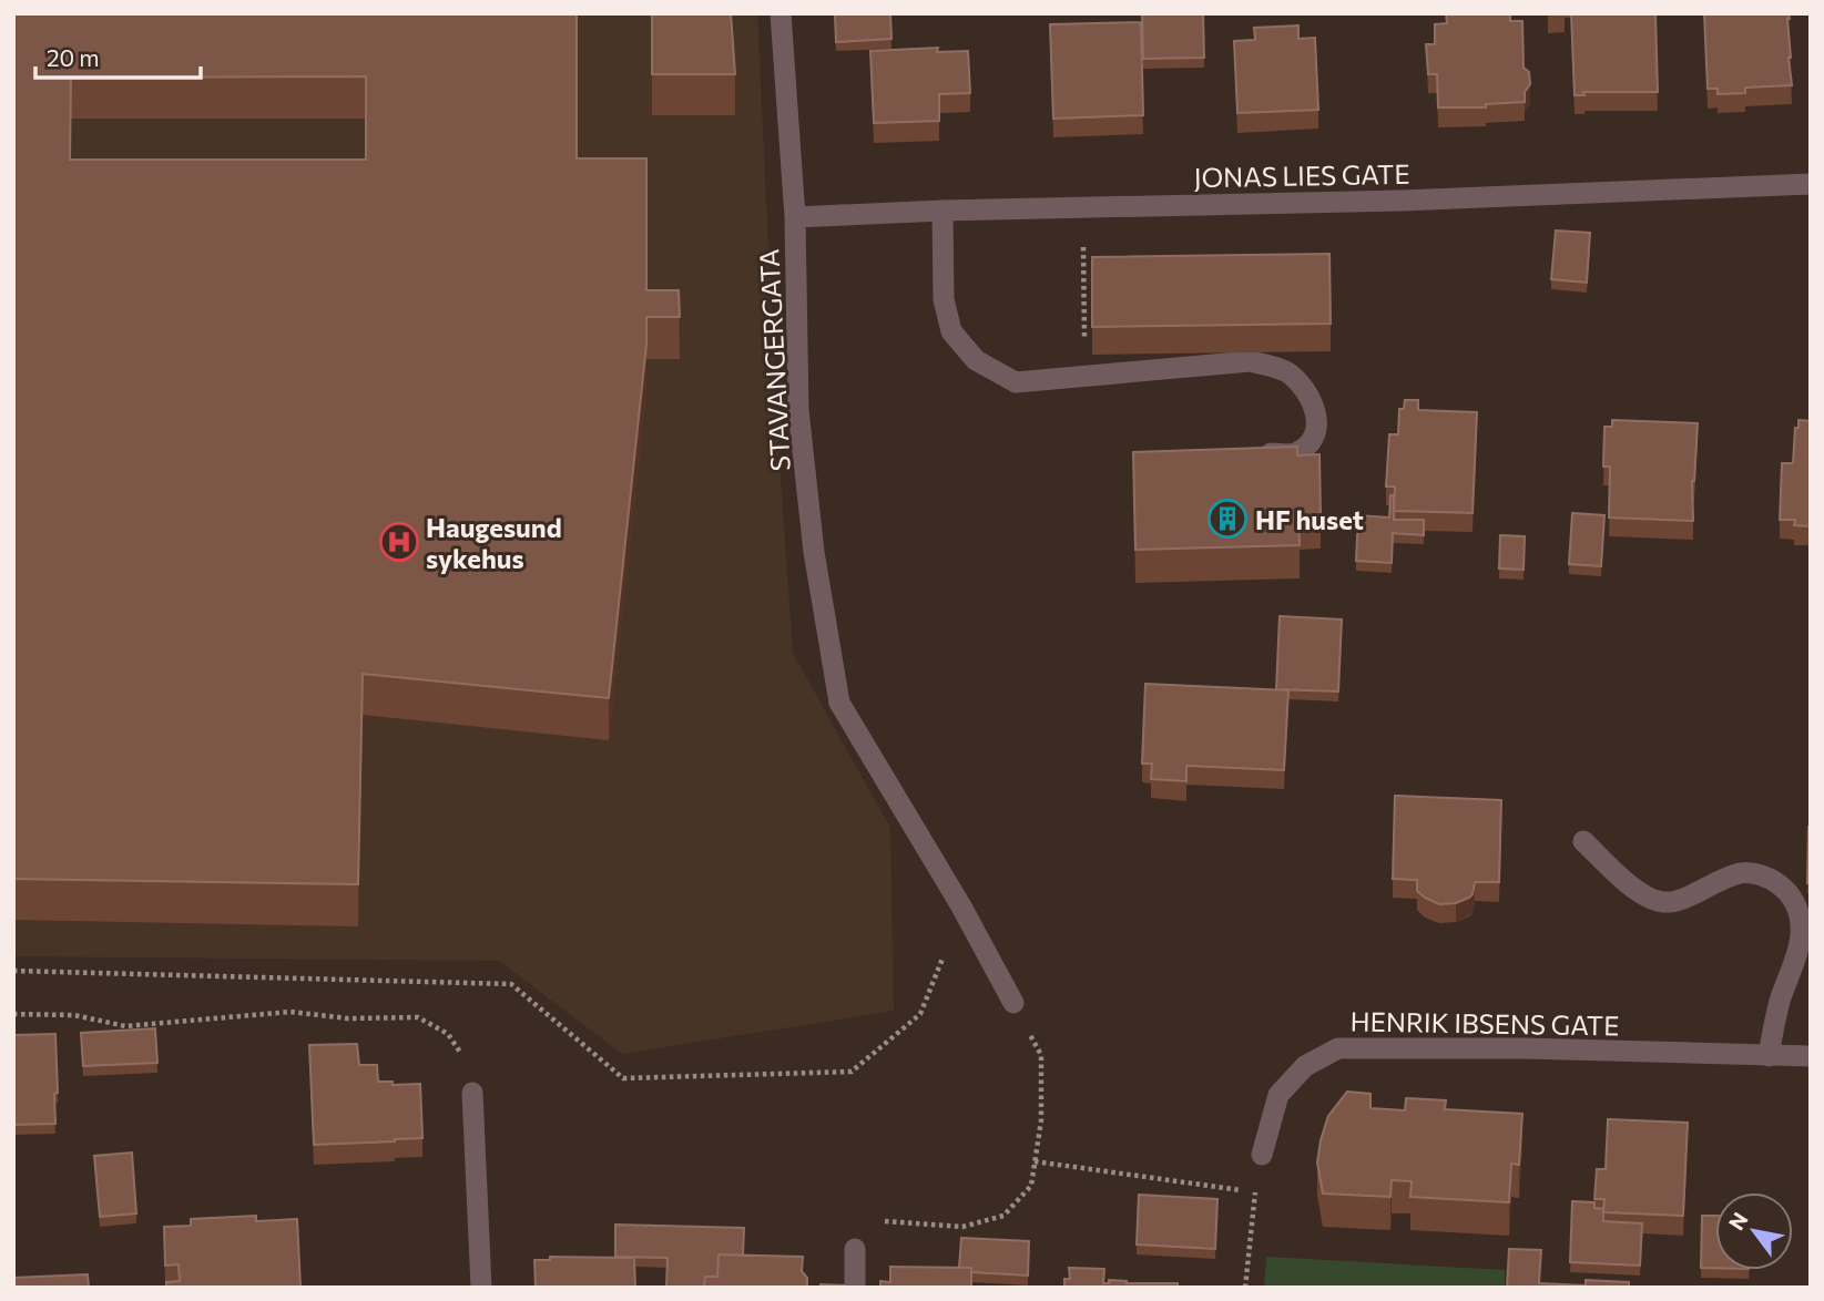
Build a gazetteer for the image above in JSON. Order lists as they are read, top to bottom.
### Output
{
  "streets": {
    "street": ["JONAS LIES GATE", "STAVANGERGATA", "HENRIK IBSENS GATE"]
  },
  "crossings": [
    ["JONAS LIES GATE", "STAVANGERGATA"]
  ],
  "places": {
    "building": ["HF huset"],
    "hospital": ["Haugesund sykehus"]
  },
  "scale_bar": "20 m",
  "north": "top left"
}
